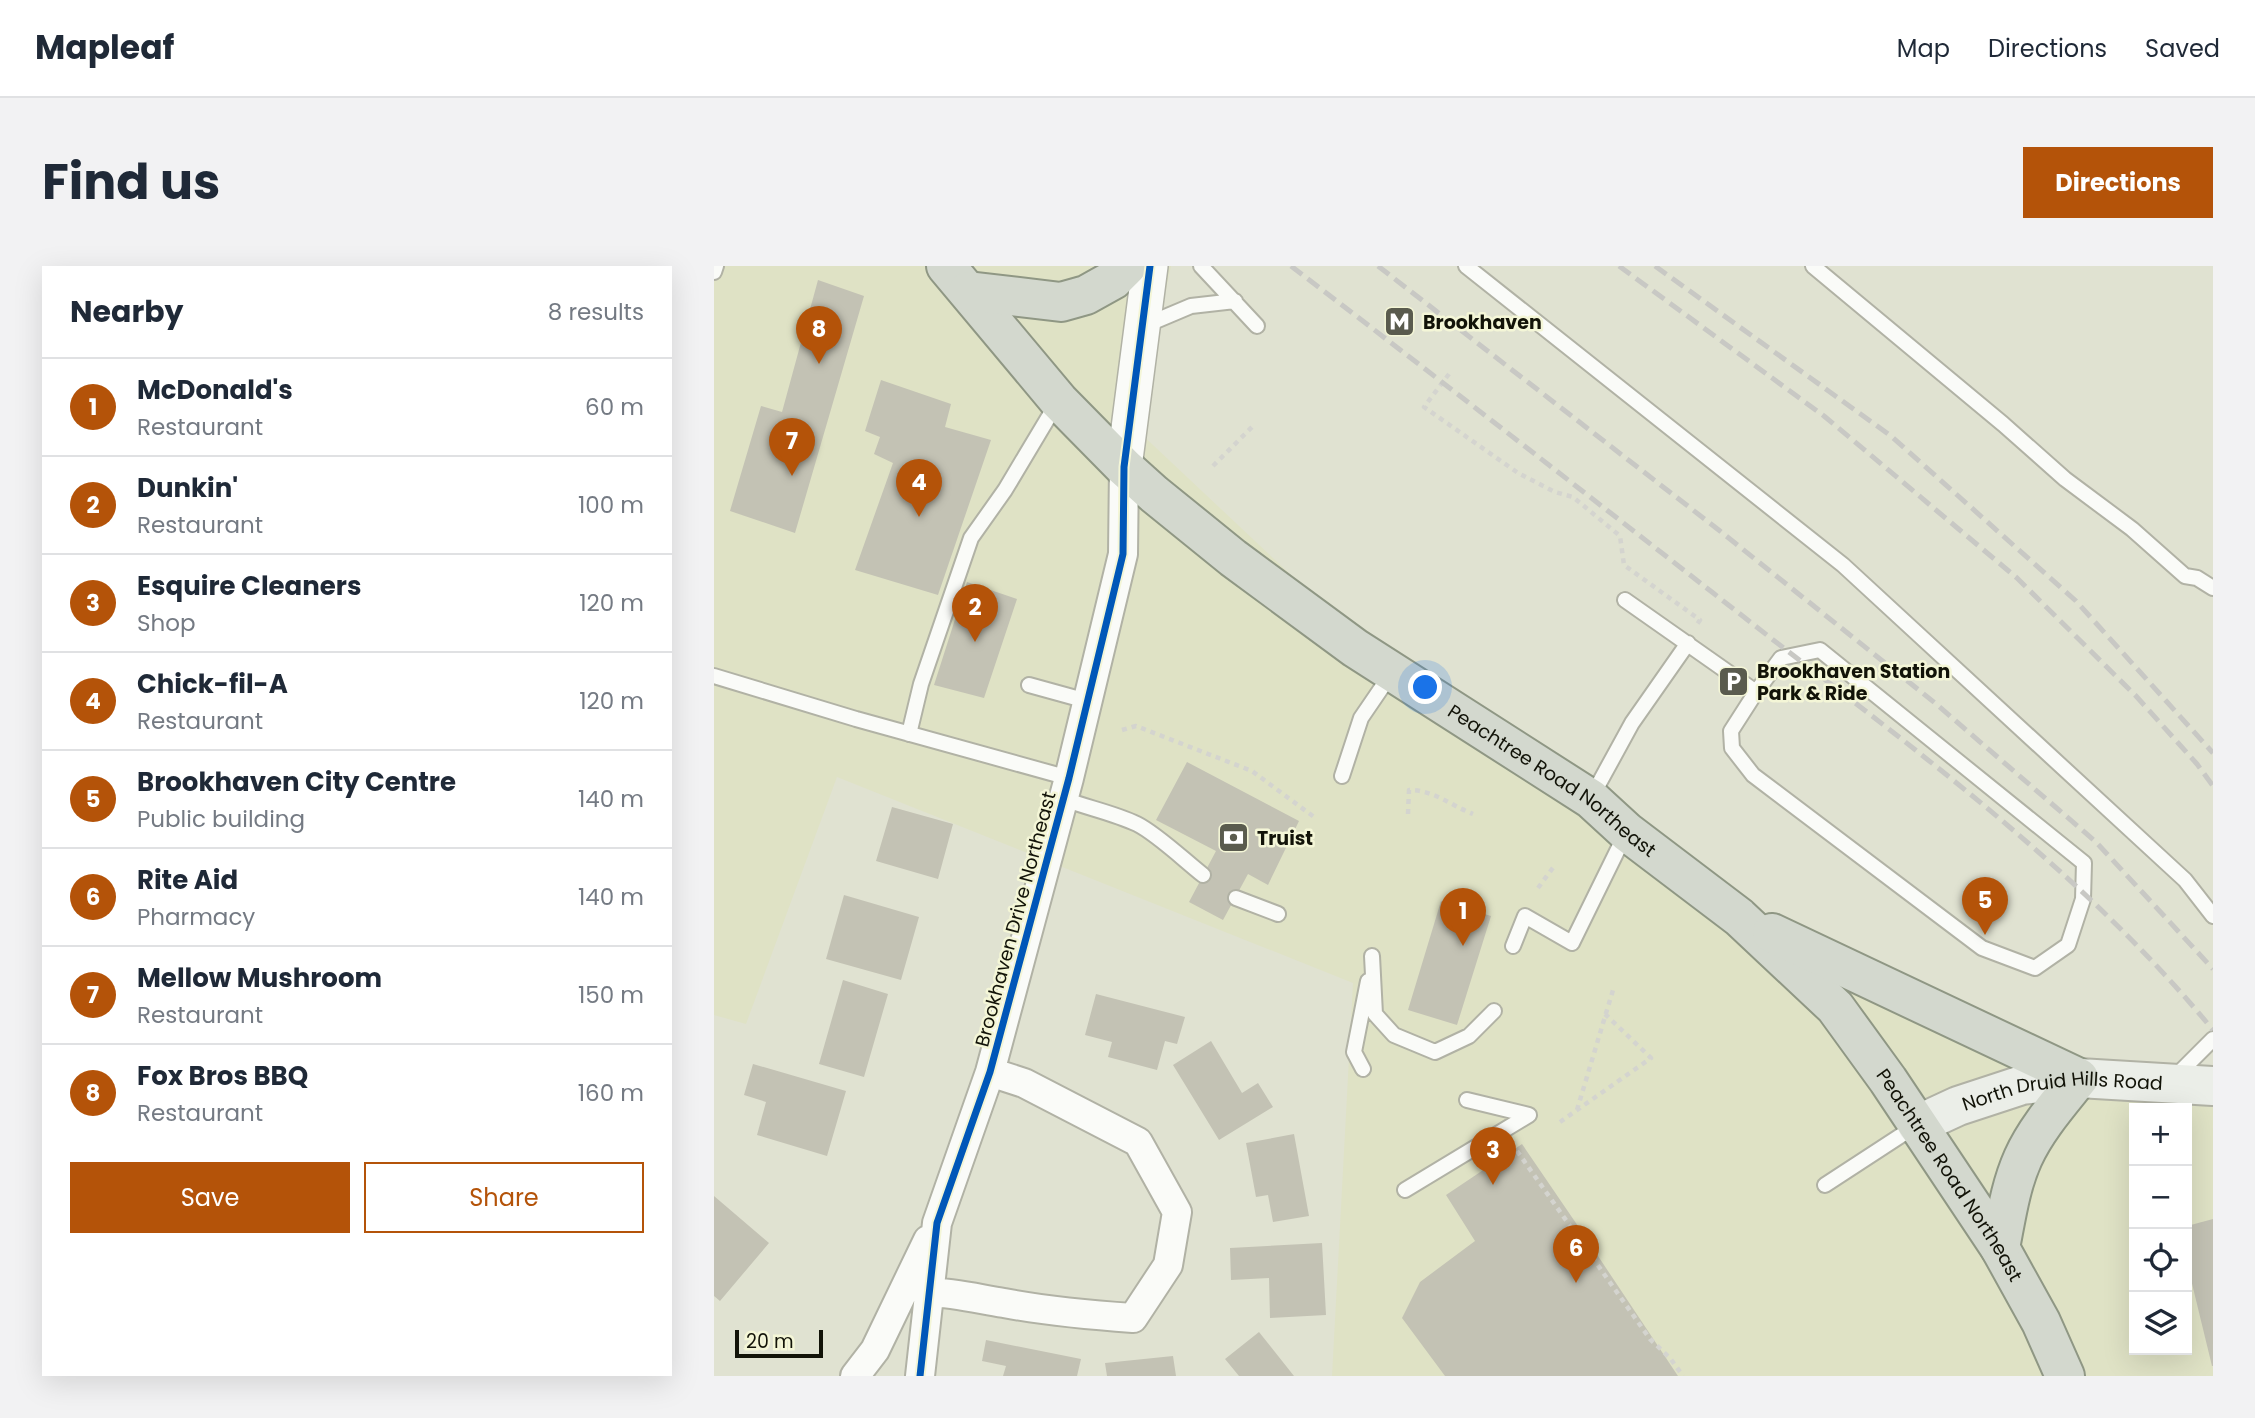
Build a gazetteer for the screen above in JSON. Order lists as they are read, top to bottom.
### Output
{
  "streets": {
    "highway": ["Peachtree Road Northeast"],
    "main road": ["North Druid Hills Road"],
    "street": ["Brookhaven Drive Northeast"]
  },
  "crossings": [
    ["Peachtree Road Northeast", "Brookhaven Drive Northeast"],
    ["Peachtree Road Northeast", "North Druid Hills Road"]
  ],
  "places": {
    "metro station": ["Brookhaven"],
    "parking": ["Brookhaven Station Park & Ride"],
    "bank": ["Truist"]
  },
  "scale_bar": "20 m",
  "page": {
    "header": "Mapleaf",
    "nav": ["Map", "Directions", "Saved"],
    "title": "Find us",
    "buttons": [
      "Directions",
      ["Save", "Share"]
    ],
    "heading": ["Nearby", "8 results"],
    "pins": [
      "8",
      "7",
      "4",
      "2",
      "5",
      "1",
      "3",
      "6"
    ],
    "list": [
      {
        "mark": "1",
        "name": "McDonald's",
        "note": "Restaurant",
        "value": "60 m"
      },
      {
        "mark": "2",
        "name": "Dunkin'",
        "note": "Restaurant",
        "value": "100 m"
      },
      {
        "mark": "3",
        "name": "Esquire Cleaners",
        "note": "Shop",
        "value": "120 m"
      },
      {
        "mark": "4",
        "name": "Chick-fil-A",
        "note": "Restaurant",
        "value": "120 m"
      },
      {
        "mark": "5",
        "name": "Brookhaven City Centre",
        "note": "Public building",
        "value": "140 m"
      },
      {
        "mark": "6",
        "name": "Rite Aid",
        "note": "Pharmacy",
        "value": "140 m"
      },
      {
        "mark": "7",
        "name": "Mellow Mushroom",
        "note": "Restaurant",
        "value": "150 m"
      },
      {
        "mark": "8",
        "name": "Fox Bros BBQ",
        "note": "Restaurant",
        "value": "160 m"
      }
    ],
    "map_buttons": ["+", "−"],
    "scale": "20 m"
  }
}
